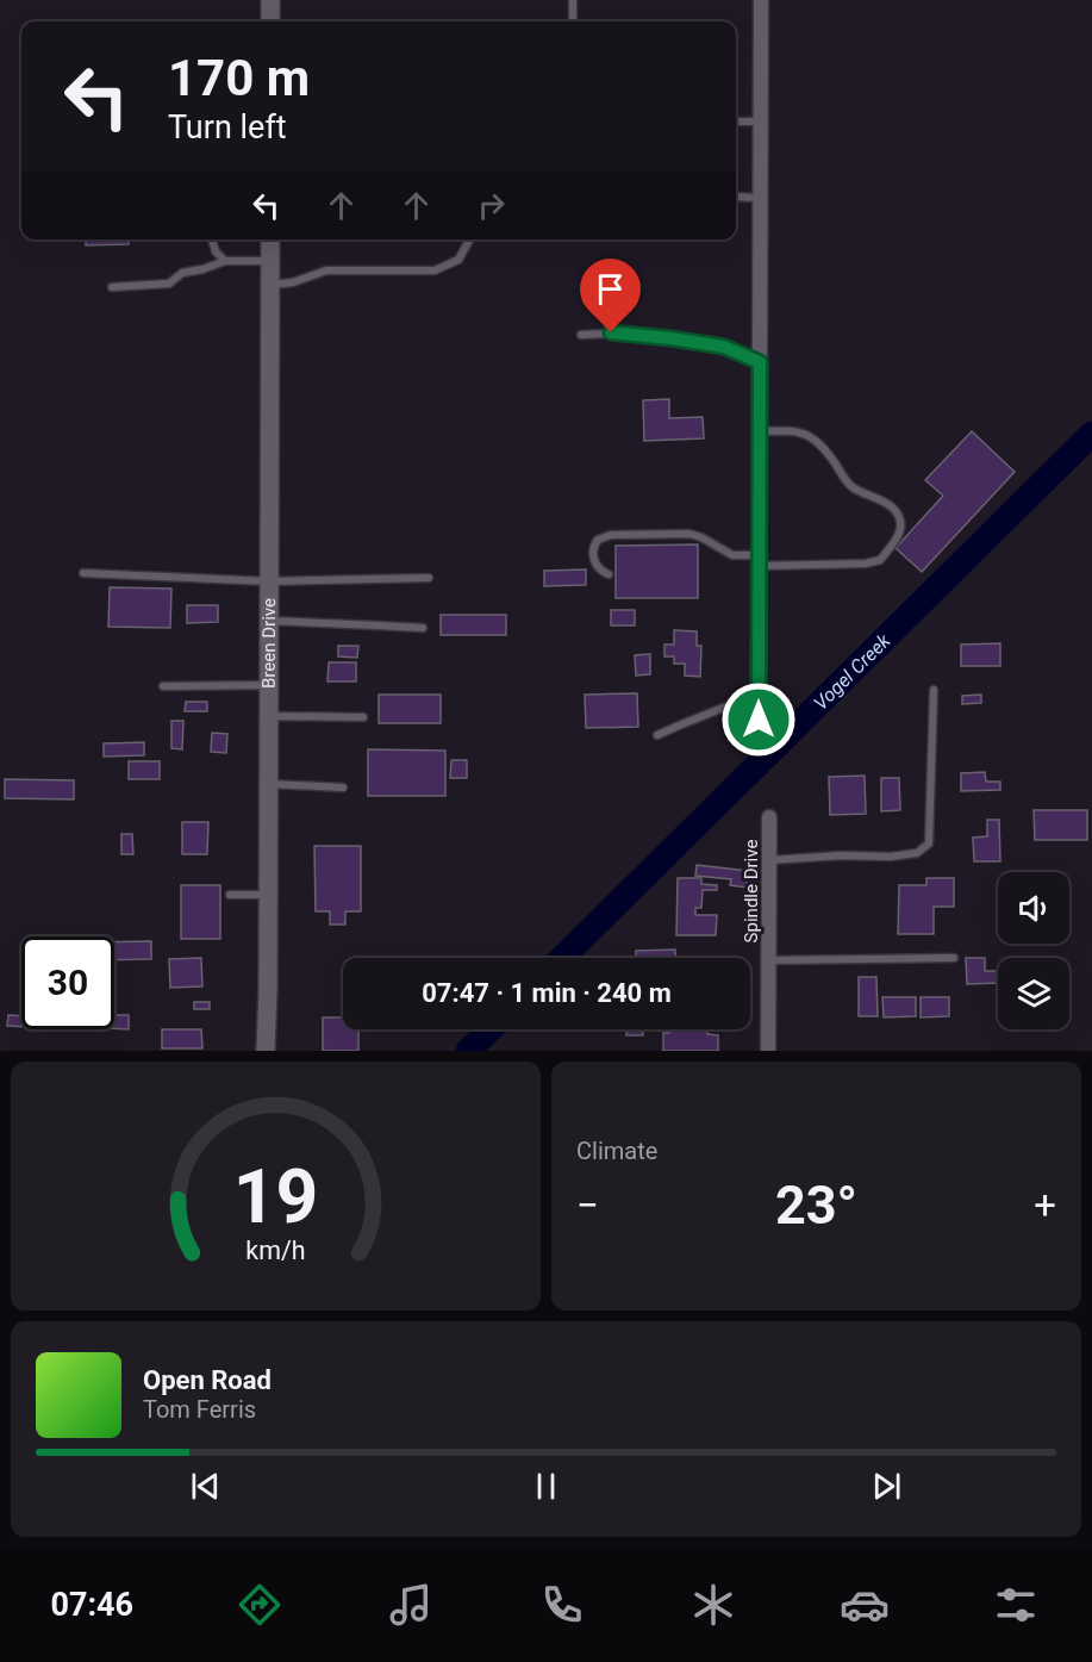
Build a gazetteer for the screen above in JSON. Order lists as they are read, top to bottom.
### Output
{
  "streets": {
    "street": ["Breen Drive", "Spindle Drive"]
  },
  "water": ["Vogel Creek"],
  "page": {
    "turn": ["170 m", "Turn left"],
    "limit": "30",
    "trip": "07:47 · 1 min · 240 m",
    "tile": "Climate",
    "heat": ["−", "23°", "+"],
    "song": ["Open Road", "Tom Ferris"],
    "tabs": "07:46",
    "gauge": ["19", "km/h"]
  }
}
